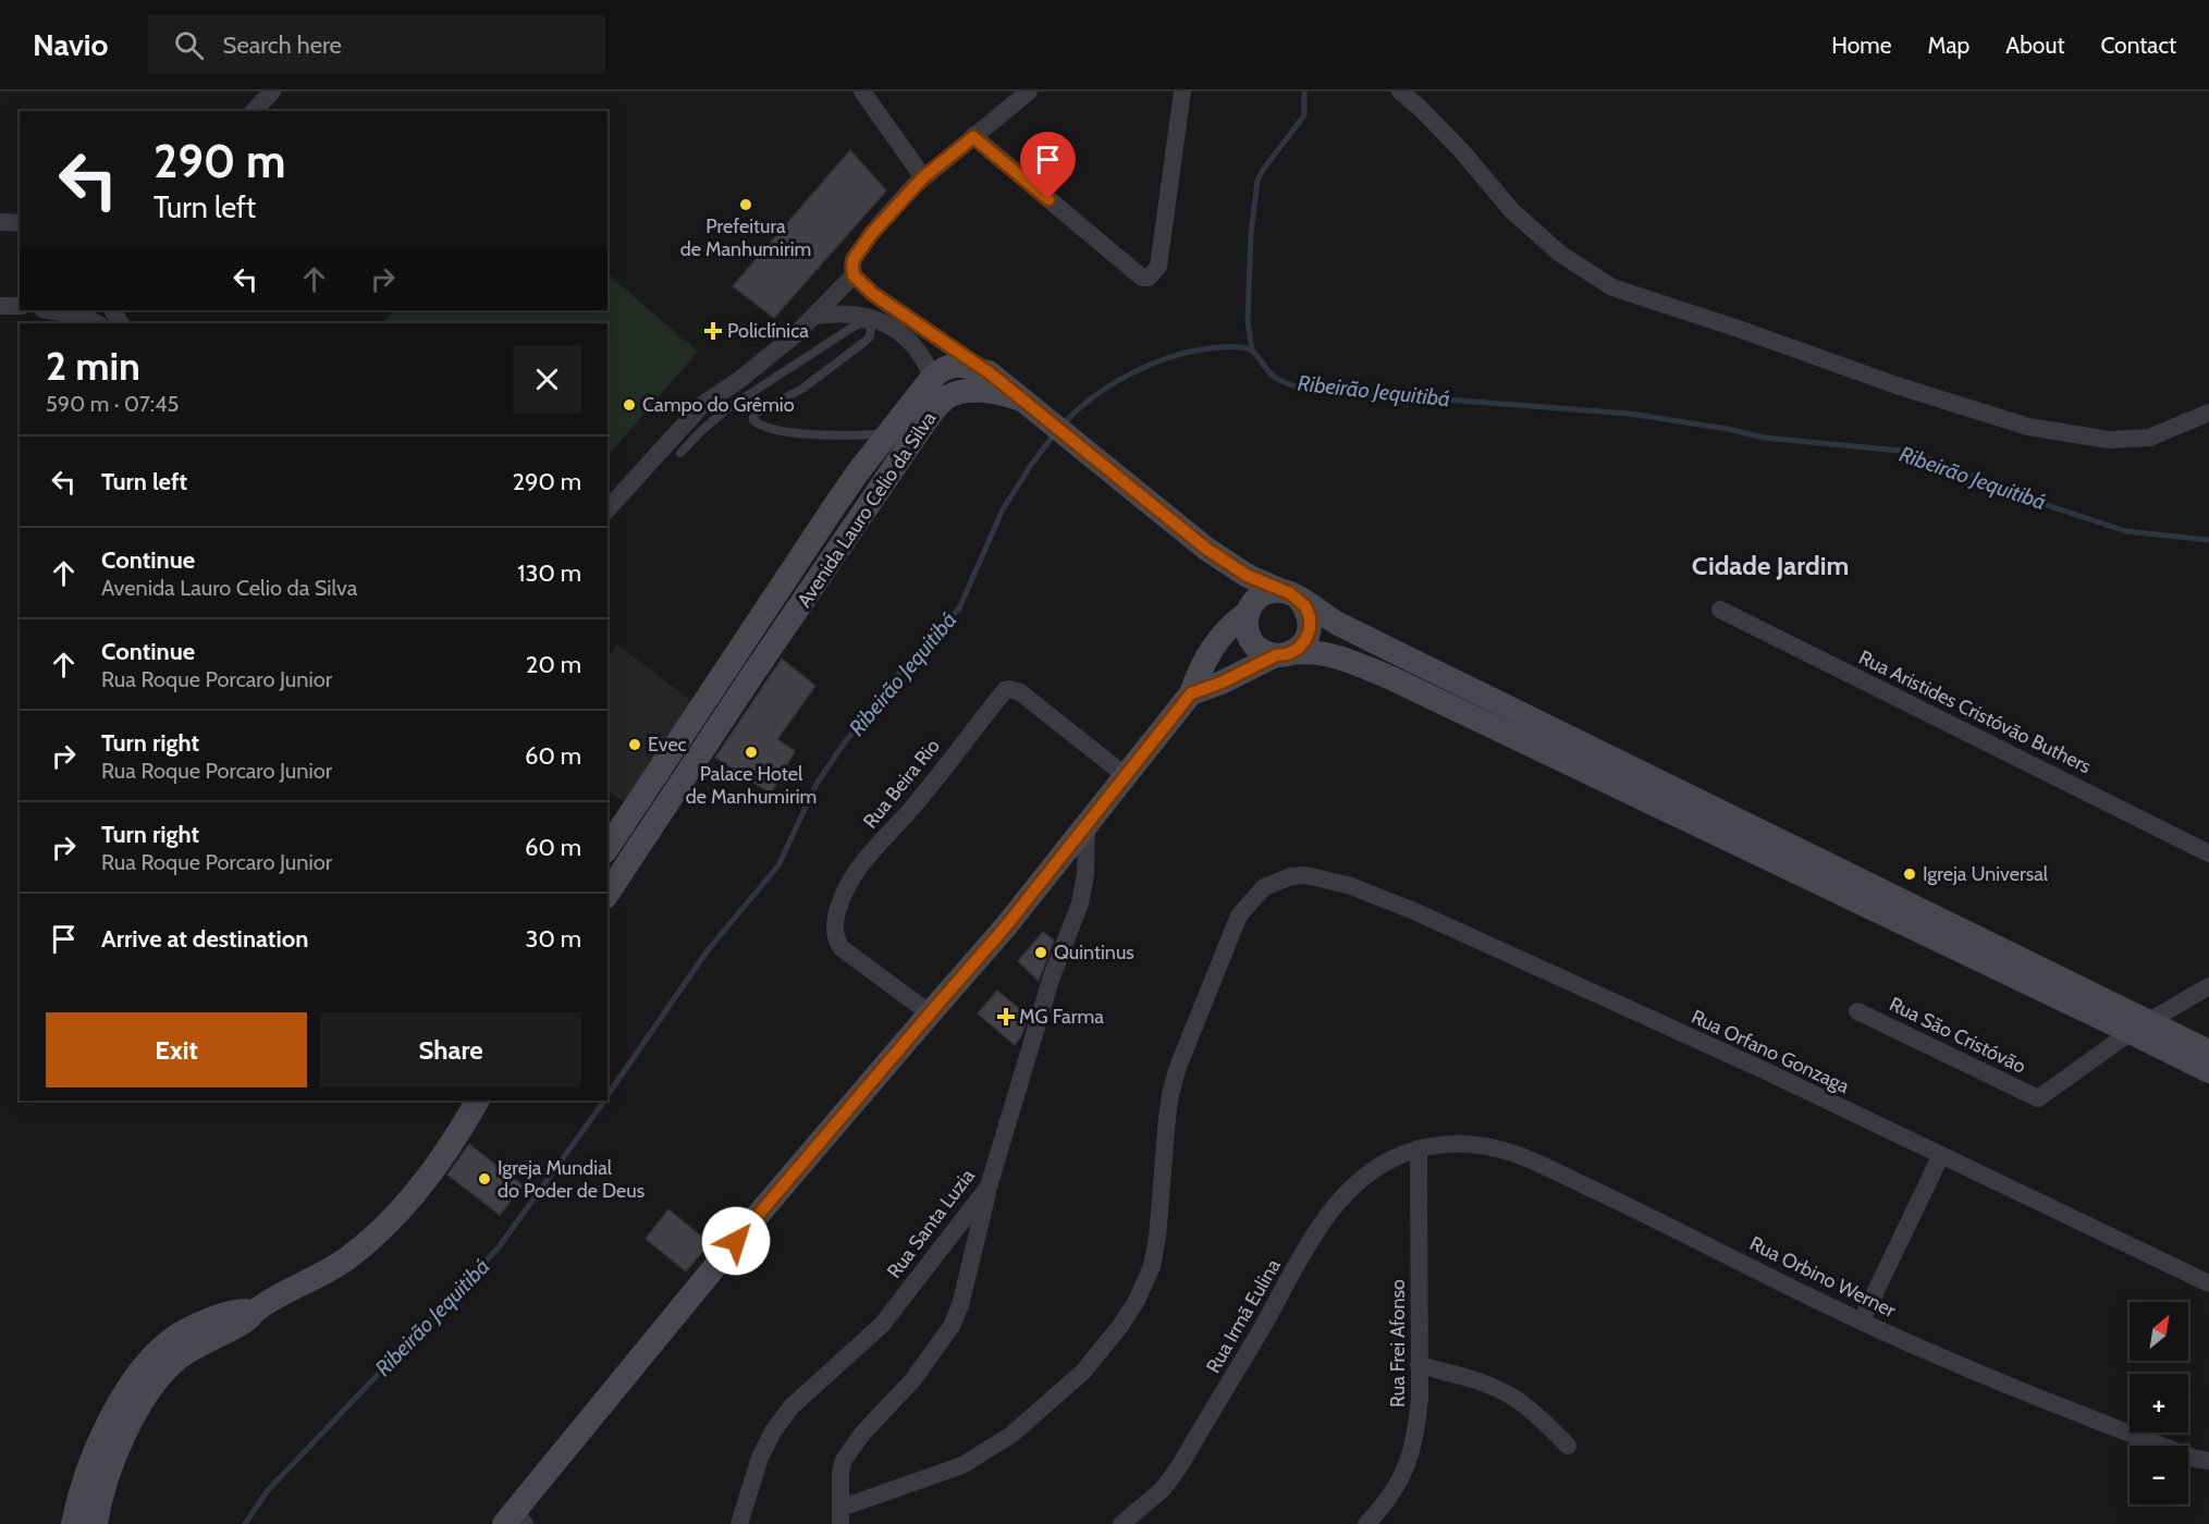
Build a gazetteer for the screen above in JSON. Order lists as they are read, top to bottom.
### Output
{
  "streets": {
    "street": [
      "Avenida Lauro Celio da Silva",
      "Rua Aristides Cristóvão Buthers",
      "Rua Beira Rio",
      "Rua São Cristóvão",
      "Rua Orfano Gonzaga",
      "Rua Santa Luzia",
      "Rua Orbino Werner",
      "Rua Irmã Eulina",
      "Rua Frei Afonso"
    ]
  },
  "crossings": [
    ["Rua Orbino Werner", "Rua Irmã Eulina"],
    ["Rua Orbino Werner", "Rua Frei Afonso"],
    ["Rua Irmã Eulina", "Rua Frei Afonso"]
  ],
  "districts": ["Cidade Jardim"],
  "water": ["Ribeirão Jequitibá"],
  "places": {
    "other": [
      "Prefeitura de Manhumirim",
      "Campo do Grêmio",
      "Evec",
      "Palace Hotel de Manhumirim",
      "Igreja Universal",
      "Quintinus",
      "Igreja Mundial do Poder de Deus"
    ],
    "health": ["Policlínica", "MG Farma"]
  },
  "north": "top right",
  "page": {
    "header": "Navio",
    "search": "Search here",
    "nav": [
      "Home",
      "Map",
      "About",
      "Contact"
    ],
    "turn": ["290 m", "Turn left"],
    "heading": ["2 min", "590 m · 07:45"],
    "list": [
      {
        "name": "Turn left",
        "value": "290 m"
      },
      {
        "name": "Continue",
        "note": "Avenida Lauro Celio da Silva",
        "value": "130 m"
      },
      {
        "name": "Continue",
        "note": "Rua Roque Porcaro Junior",
        "value": "20 m"
      },
      {
        "name": "Turn right",
        "note": "Rua Roque Porcaro Junior",
        "value": "60 m"
      },
      {
        "name": "Turn right",
        "note": "Rua Roque Porcaro Junior",
        "value": "60 m"
      },
      {
        "name": "Arrive at destination",
        "value": "30 m"
      }
    ],
    "buttons": ["Exit", "Share"],
    "map_buttons": ["+", "−"]
  }
}
